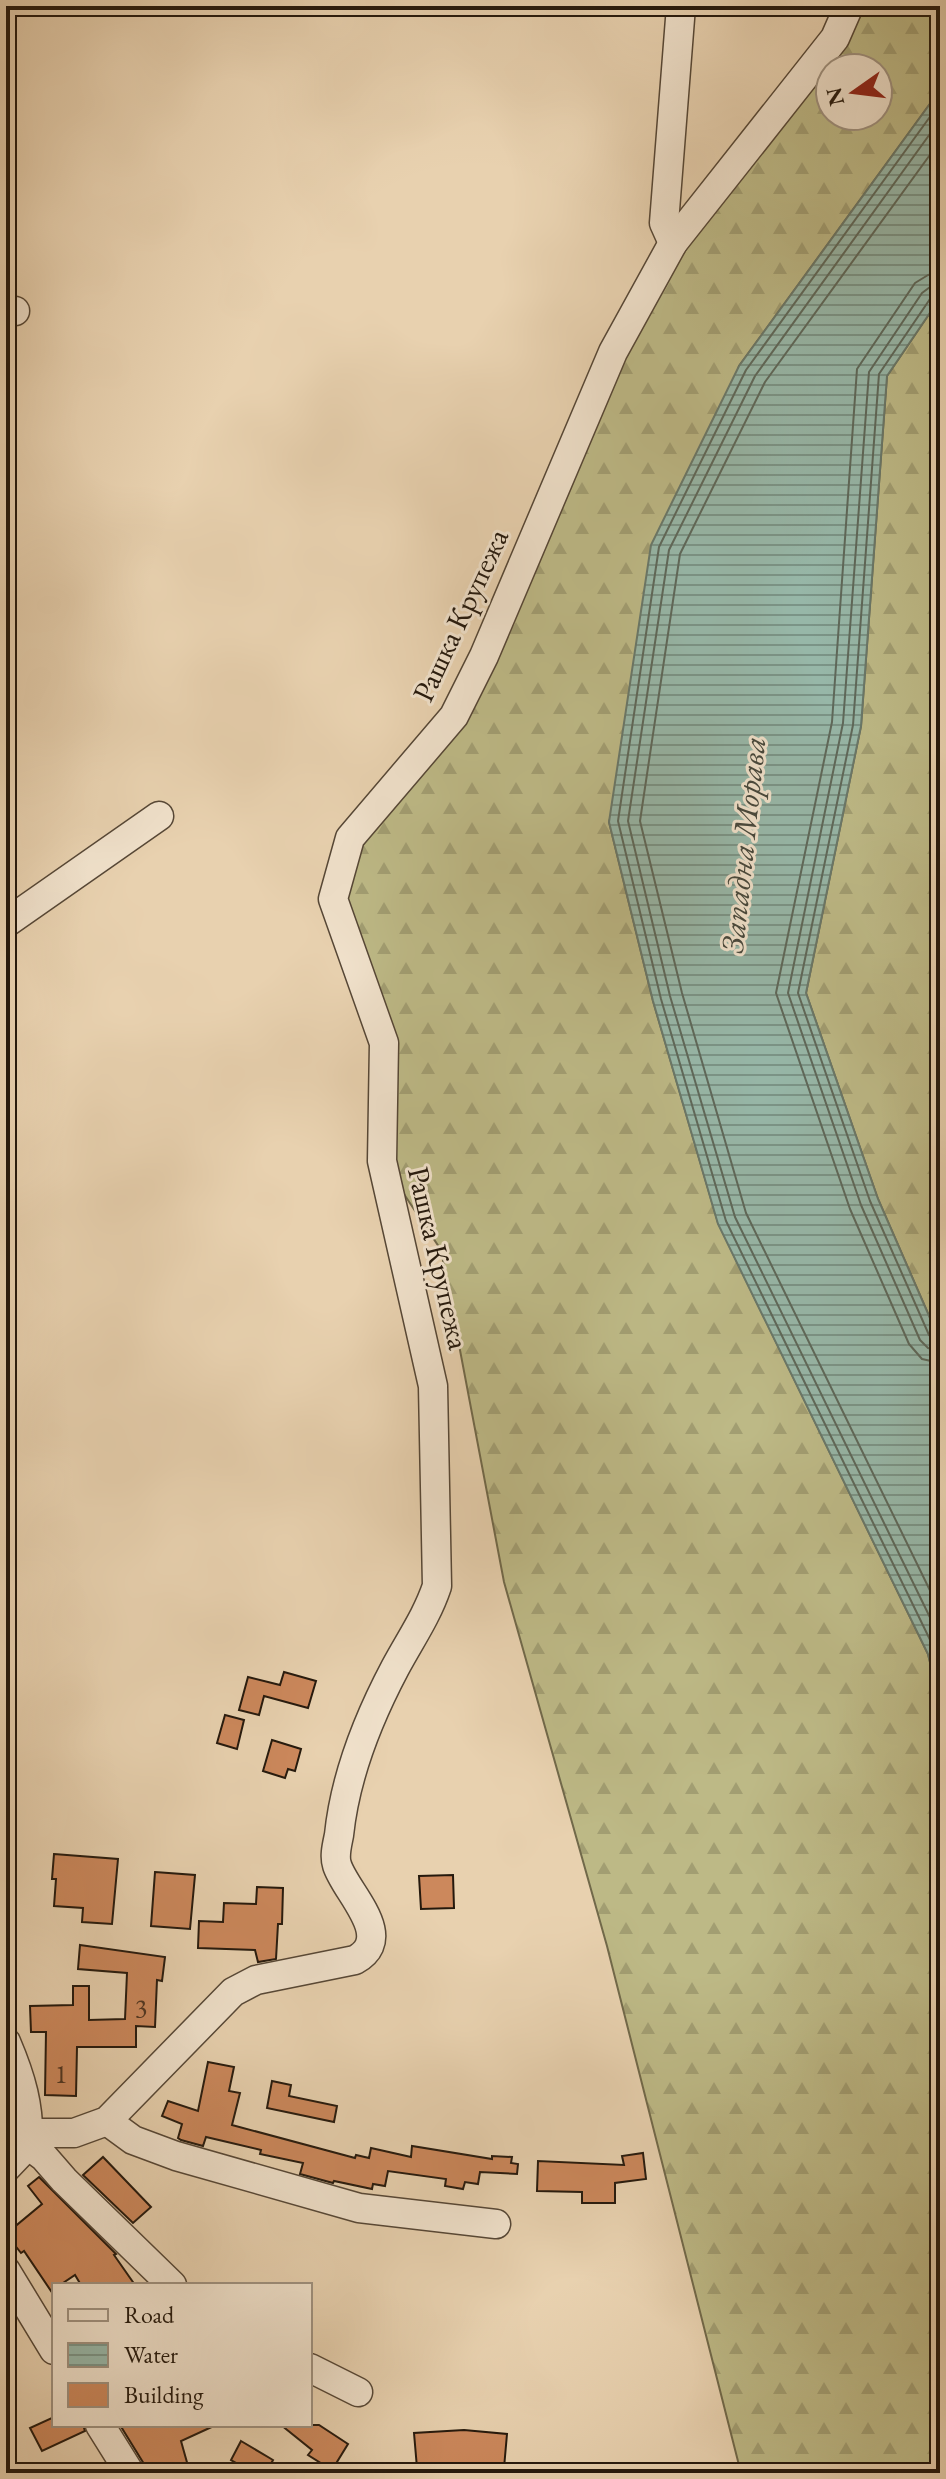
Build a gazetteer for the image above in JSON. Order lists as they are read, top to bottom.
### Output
{
  "streets": {
    "street": ["Рашка Крупежа"]
  },
  "water": ["Западна Морава"],
  "house_numbers": ["3", "1"],
  "legend": ["Road", "Water", "Building"],
  "north": "left"
}
